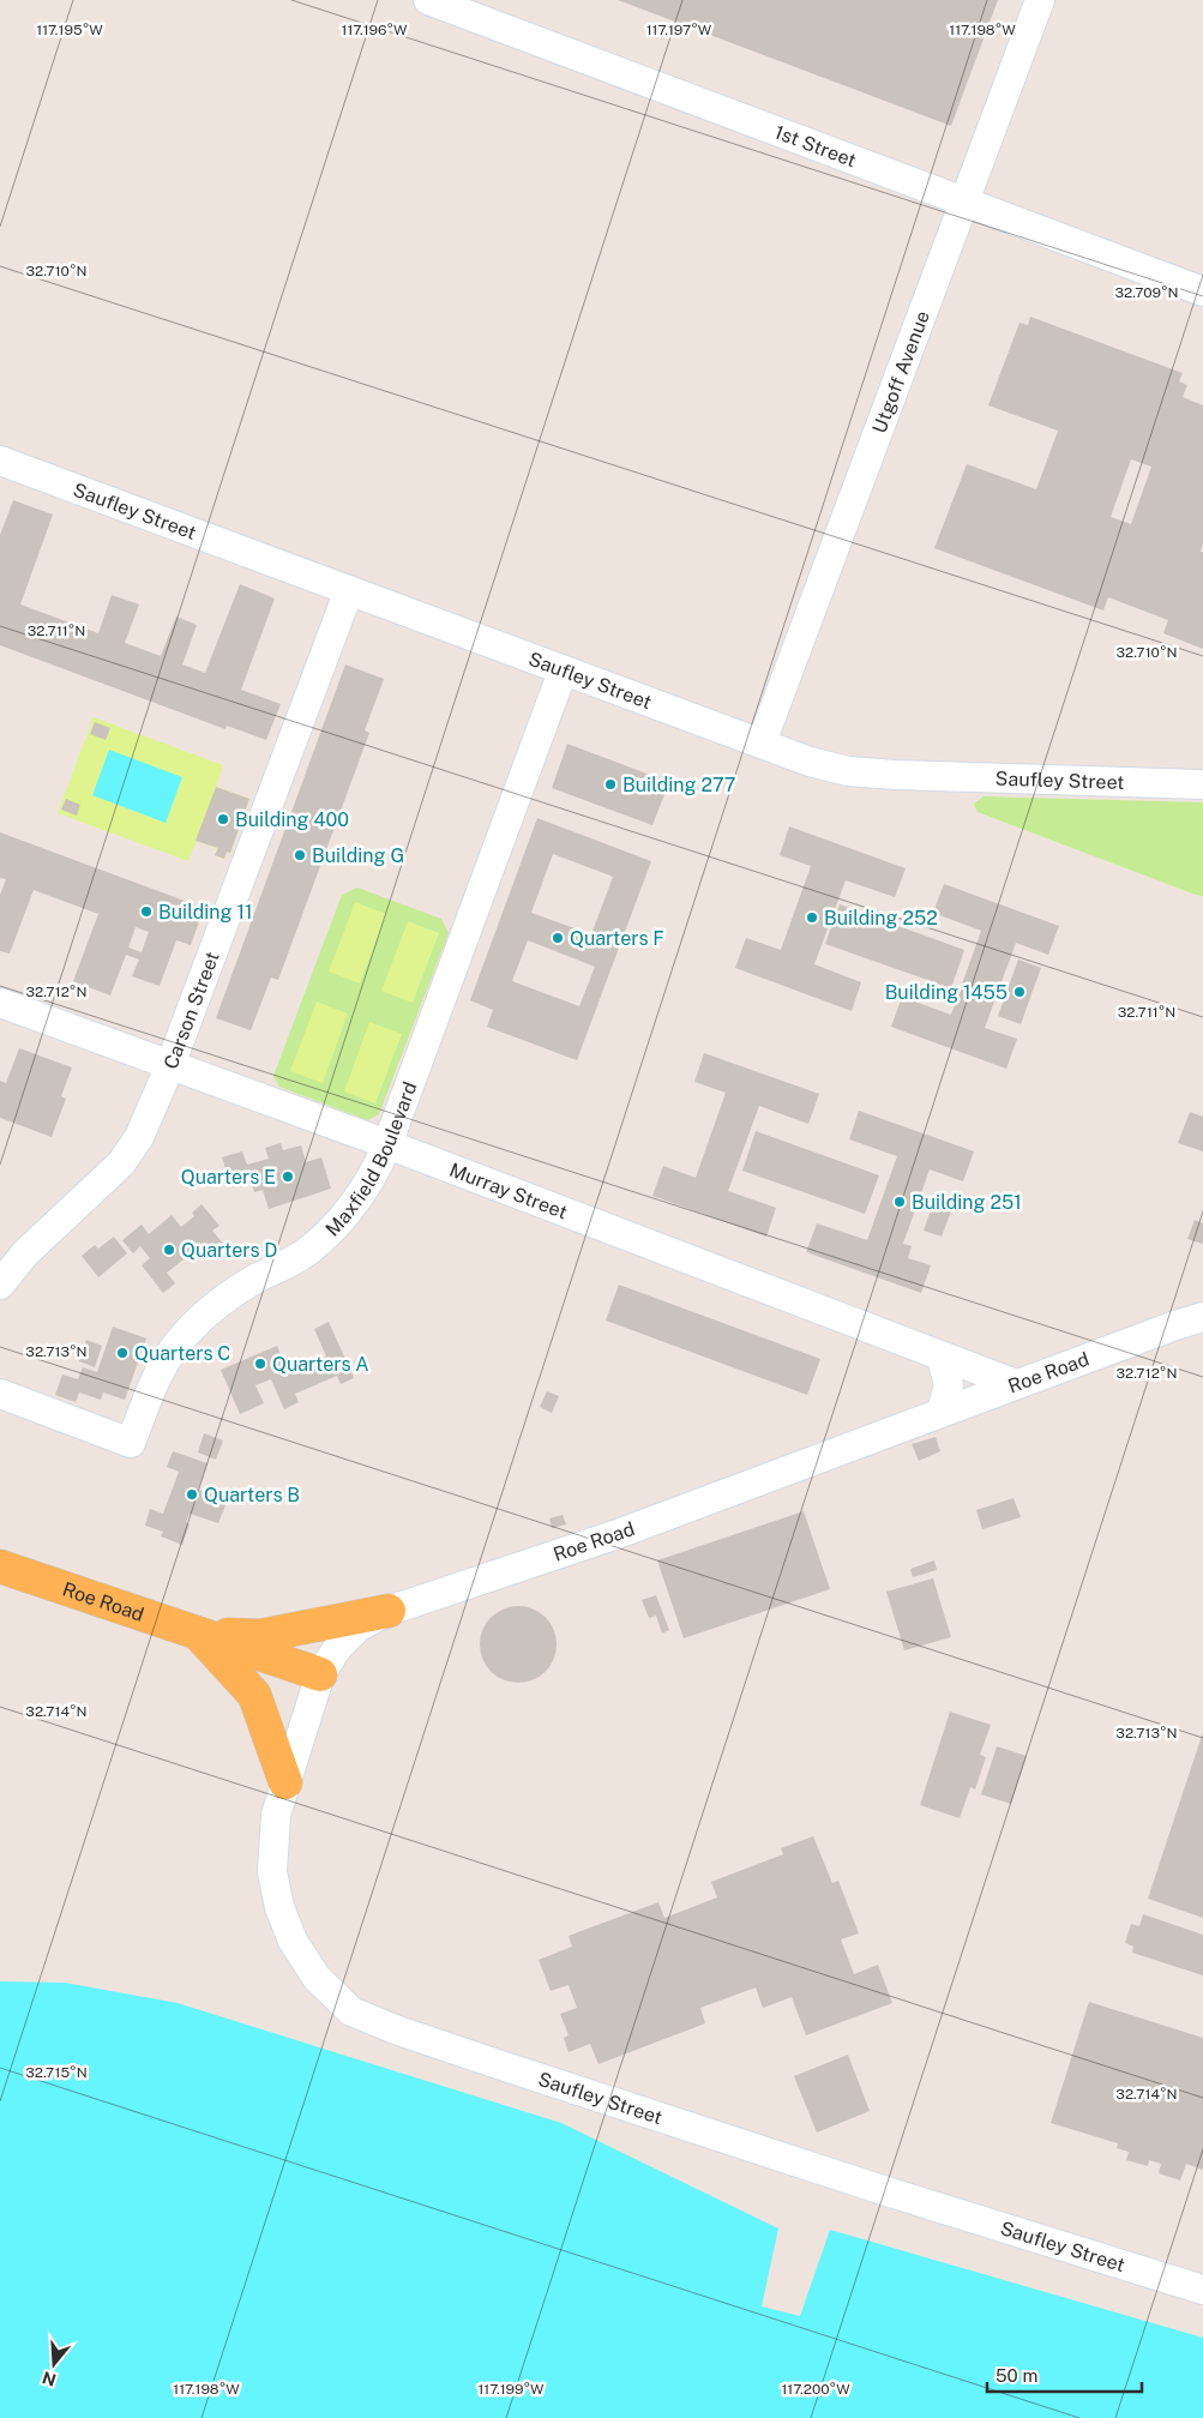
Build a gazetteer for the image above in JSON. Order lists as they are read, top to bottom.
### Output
{
  "streets": {
    "main road": ["Roe Road"],
    "street": [
      "1st Street",
      "Utgoff Avenue",
      "Saufley Street",
      "Carson Street",
      "Maxfield Boulevard",
      "Murray Street"
    ]
  },
  "crossings": [
    ["1st Street", "Utgoff Avenue"],
    ["Utgoff Avenue", "Saufley Street"],
    ["Saufley Street", "Carson Street"],
    ["Saufley Street", "Maxfield Boulevard"],
    ["Saufley Street", "Roe Road"],
    ["Carson Street", "Murray Street"],
    ["Maxfield Boulevard", "Murray Street"],
    ["Murray Street", "Roe Road"]
  ],
  "places": [
    "Building 277",
    "Building 400",
    "Building G",
    "Building 11",
    "Building 252",
    "Quarters F",
    "Building 1455",
    "Quarters E",
    "Building 251",
    "Quarters D",
    "Quarters C",
    "Quarters A",
    "Quarters B"
  ],
  "scale_bar": "50 m",
  "north": "bottom",
  "coordinates": [
    "117.195°W",
    "117.196°W",
    "117.197°W",
    "117.198°W",
    "32.710°N",
    "32.709°N",
    "32.711°N",
    "32.712°N",
    "32.713°N",
    "32.714°N",
    "32.715°N",
    "117.199°W",
    "117.200°W"
  ]
}
